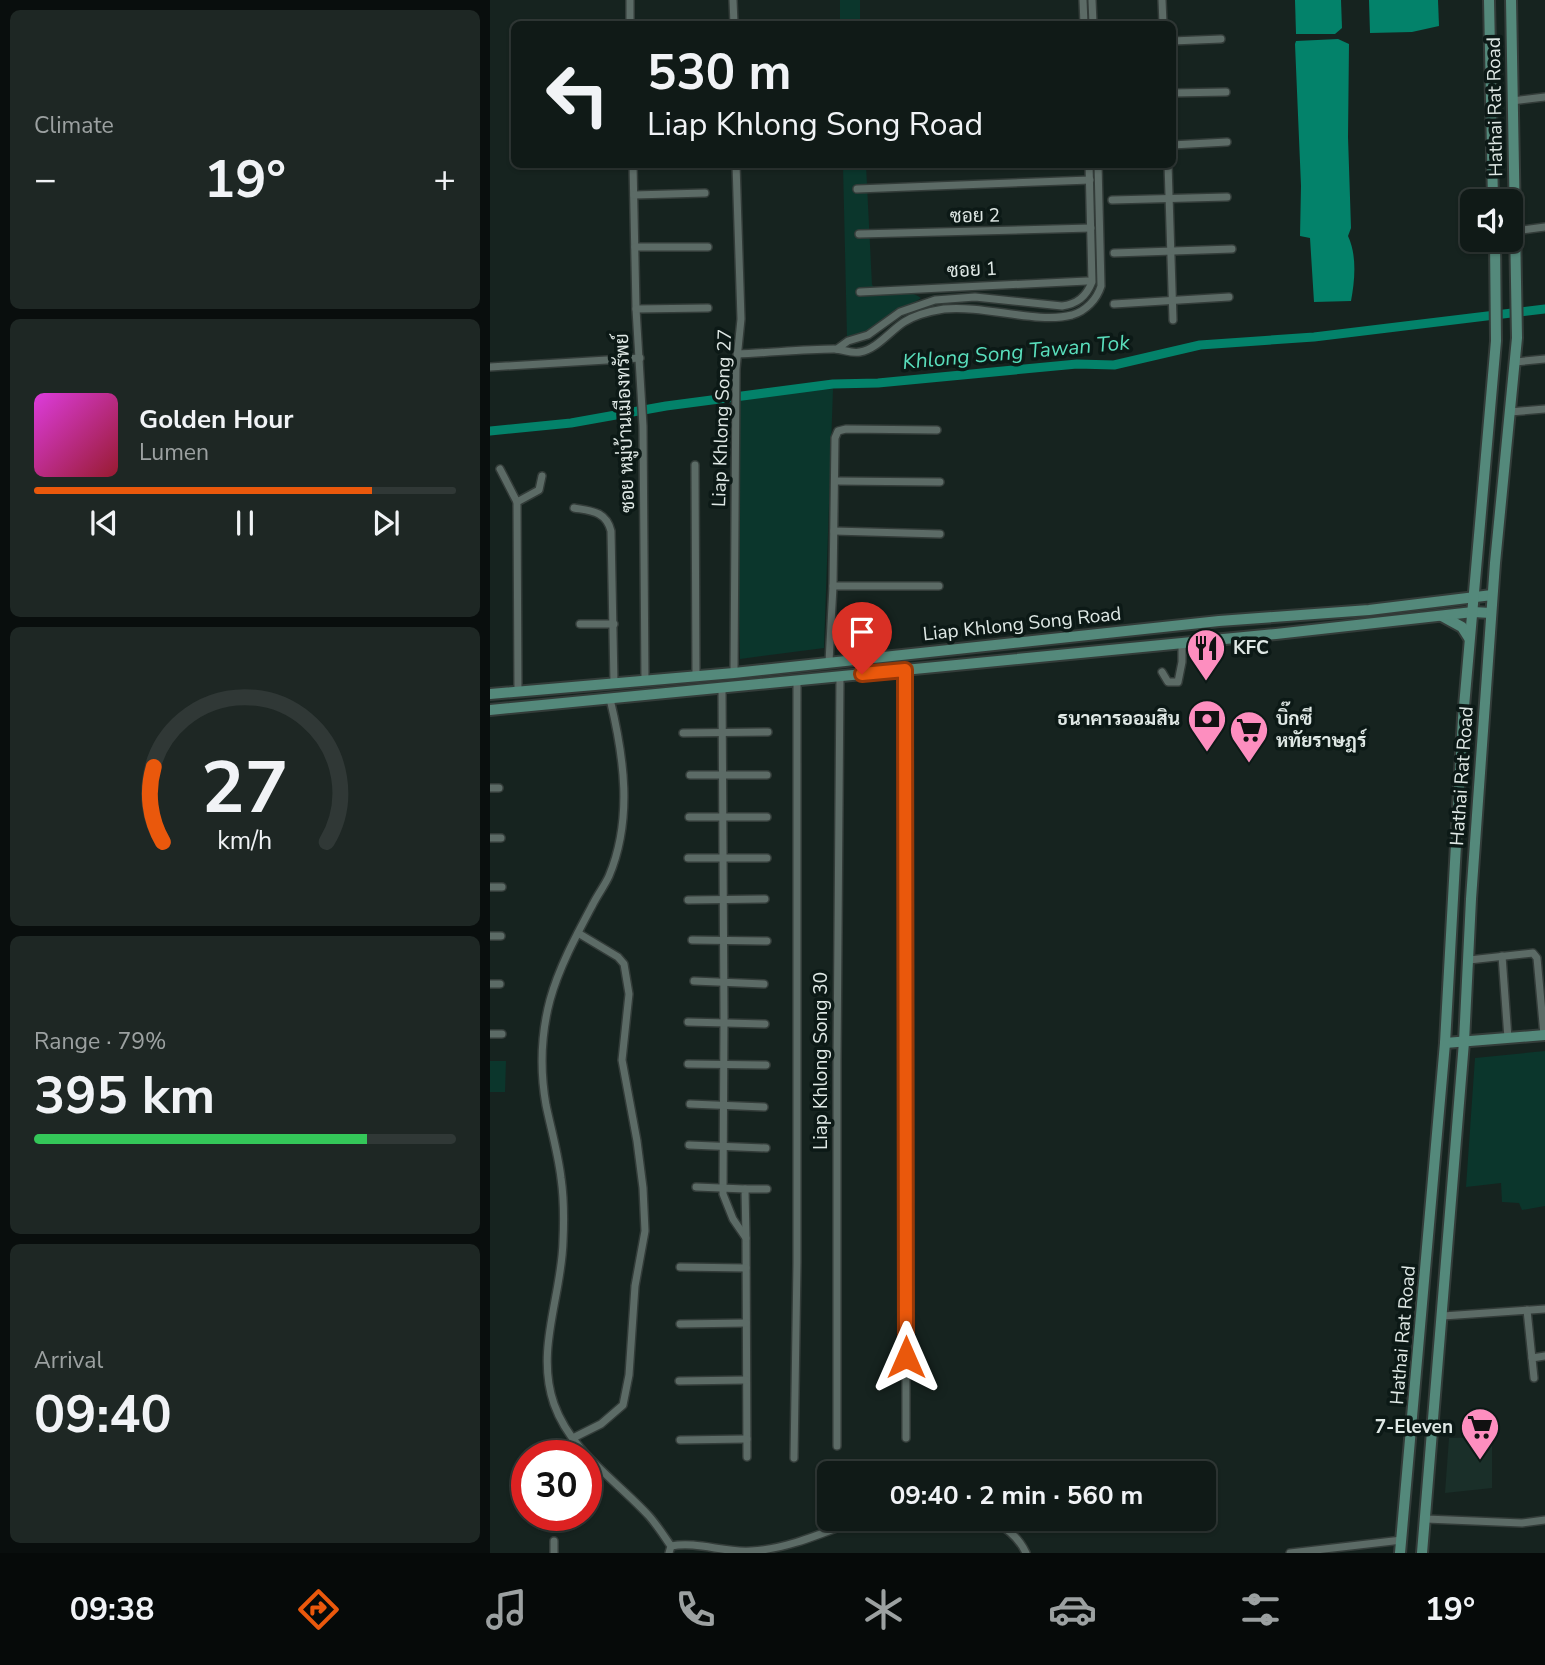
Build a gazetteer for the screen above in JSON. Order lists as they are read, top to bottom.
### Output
{
  "streets": {
    "main road": ["Hathai Rat Road", "Liap Khlong Song Road"],
    "street": [
      "ซอย 2",
      "ซอย 1",
      "Liap Khlong Song 27",
      "ซอย หมู่บ้านเมืองทรัพย์",
      "Liap Khlong Song 30"
    ]
  },
  "crossings": [
    ["Hathai Rat Road", "Liap Khlong Song Road"],
    ["Liap Khlong Song 27", "Liap Khlong Song Road"],
    ["ซอย หมู่บ้านเมืองทรัพย์", "Liap Khlong Song Road"],
    ["Liap Khlong Song Road", "Liap Khlong Song 30"]
  ],
  "water": ["Khlong Song Tawan Tok"],
  "places": {
    "restaurant": ["KFC"],
    "bank": ["ธนาคารออมสิน"],
    "supermarket": ["บิ๊กซี หทัยราษฎร์", "7-Eleven"]
  },
  "page": {
    "tile": [
      "Climate",
      ["Range · 79%", "395 km"],
      ["Arrival", "09:40"]
    ],
    "turn": ["530 m", "Liap Khlong Song Road"],
    "heat": ["−", "19°", "+"],
    "song": ["Golden Hour", "Lumen"],
    "limit": "30",
    "trip": "09:40 · 2 min · 560 m",
    "tabs": ["09:38", "19°"],
    "gauge": ["27", "km/h"]
  }
}
